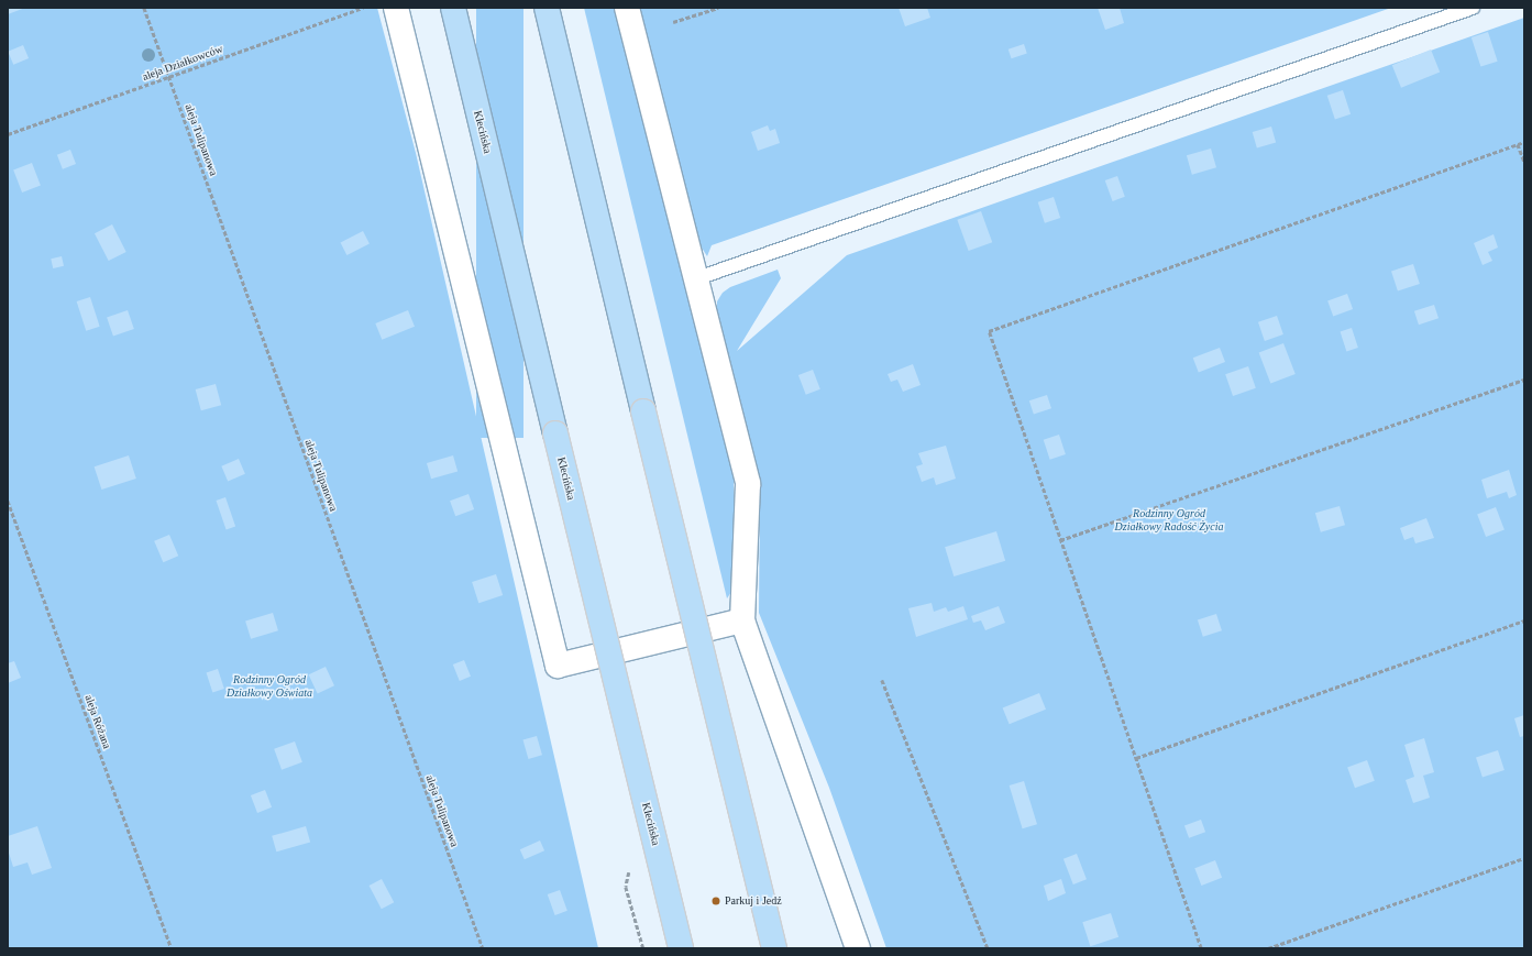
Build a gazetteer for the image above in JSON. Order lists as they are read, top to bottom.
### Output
{
  "streets": {
    "main road": ["Klecińska"],
    "path": ["aleja Działkowców", "aleja Tulipanowa", "aleja Różana"]
  },
  "crossings": [
    ["aleja Działkowców", "aleja Tulipanowa"]
  ],
  "parks": ["Rodzinny Ogród Działkowy Radość Życia", "Rodzinny Ogród Działkowy Oświata"],
  "places": ["Parkuj i Jedź"]
}
